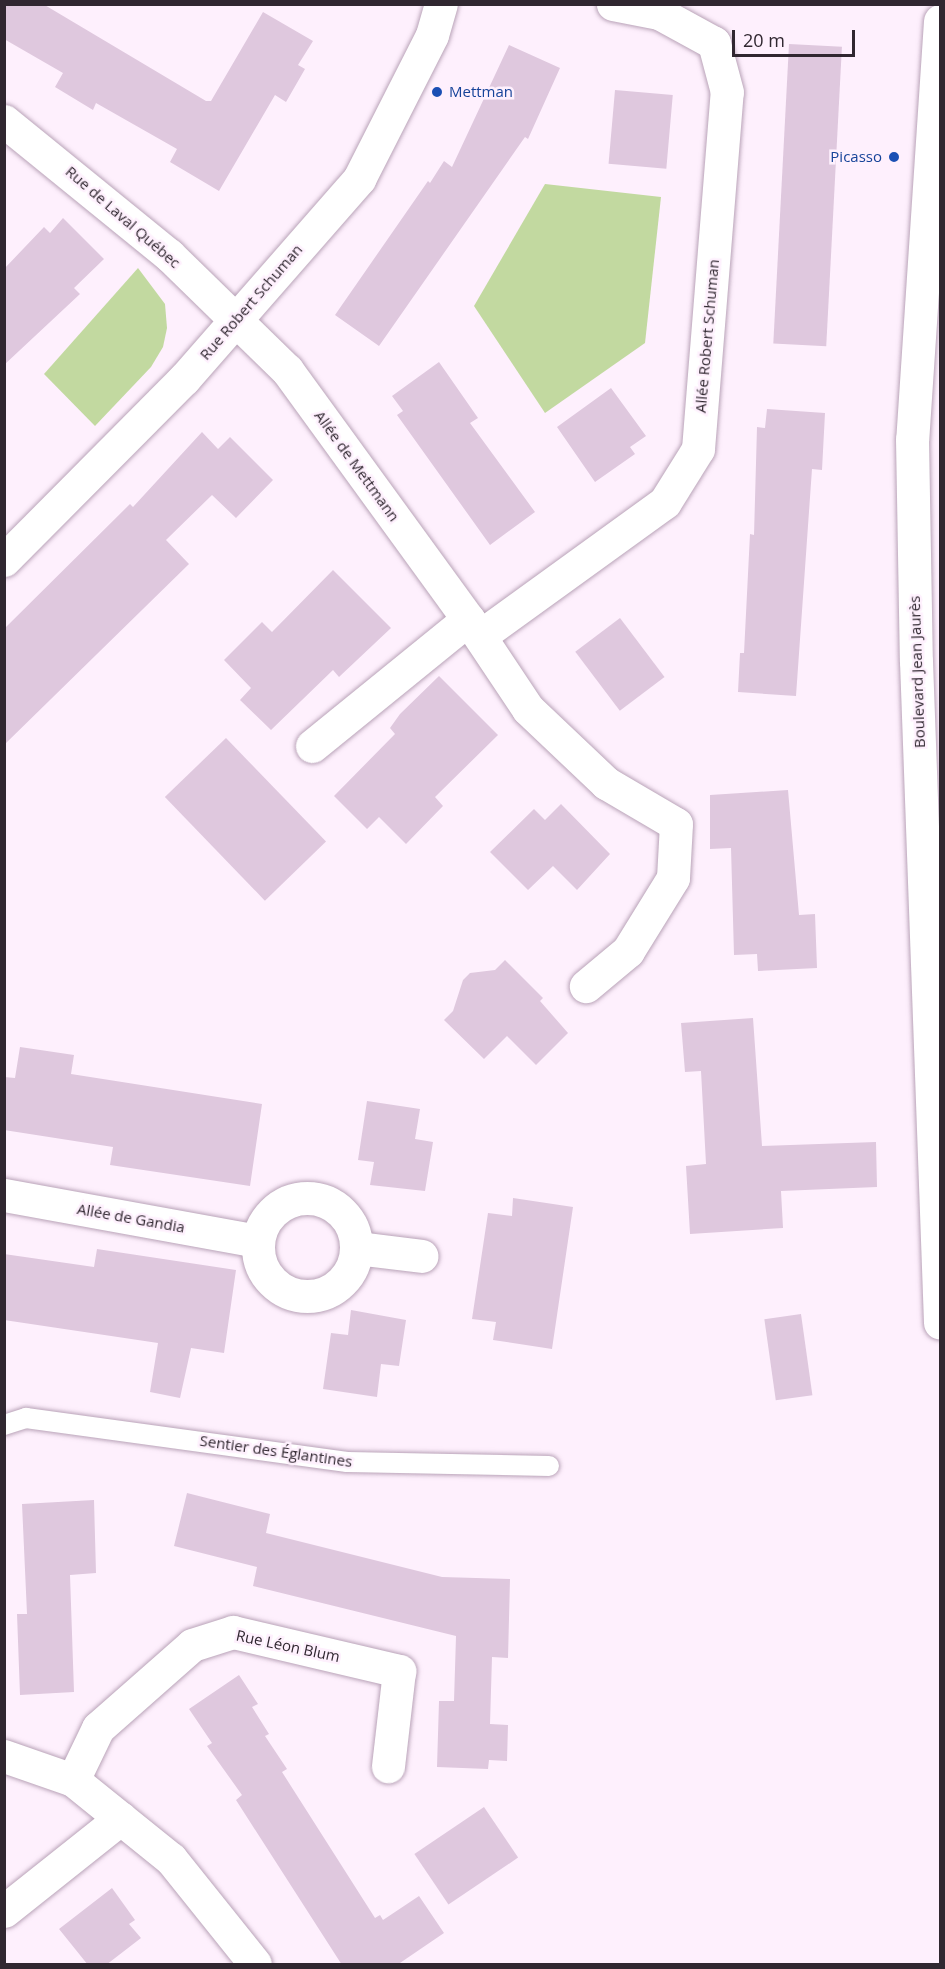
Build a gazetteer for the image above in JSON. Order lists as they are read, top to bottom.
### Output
{
  "streets": {
    "street": [
      "Rue de Laval Québec",
      "Rue Robert Schuman",
      "Allée Robert Schuman",
      "Allée de Mettmann",
      "Boulevard Jean Jaurès",
      "Allée de Gandia",
      "Rue Léon Blum"
    ],
    "lane": ["Sentier des Églantines"]
  },
  "crossings": [
    ["Rue de Laval Québec", "Rue Robert Schuman"],
    ["Rue de Laval Québec", "Allée de Mettmann"],
    ["Rue Robert Schuman", "Allée de Mettmann"],
    ["Allée Robert Schuman", "Allée de Mettmann"]
  ],
  "places": ["Mettman", "Picasso"],
  "scale_bar": "20 m"
}
